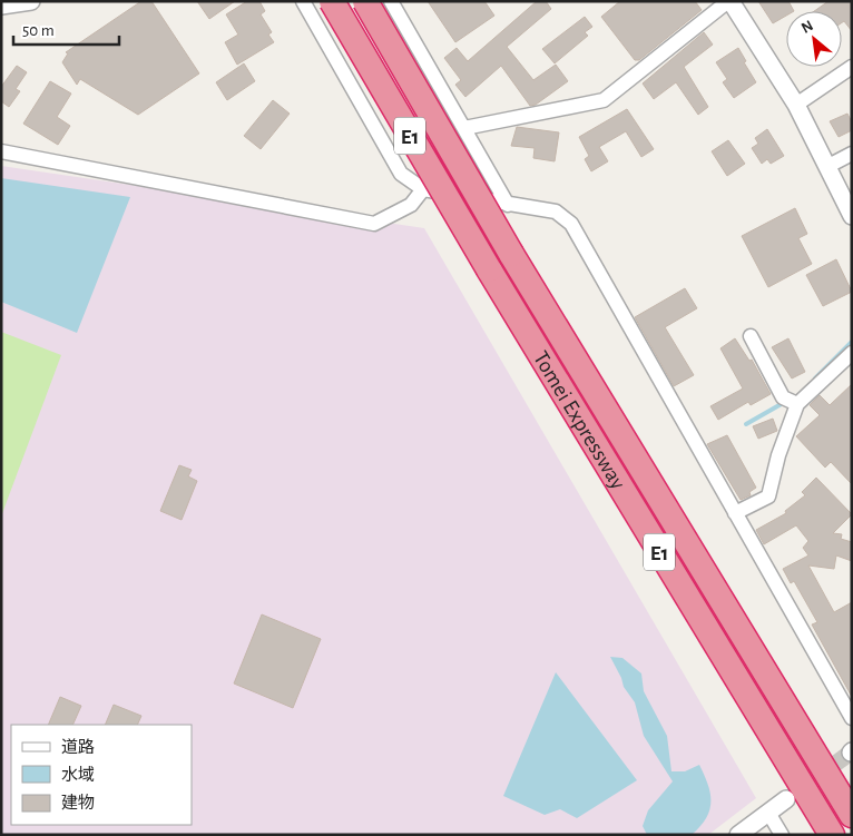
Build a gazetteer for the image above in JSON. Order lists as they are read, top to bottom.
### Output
{
  "streets": {
    "highway": ["E1", "Tomei Expressway"]
  },
  "legend": ["道路", "水域", "建物"],
  "scale_bar": "50 m",
  "north": "top left"
}
